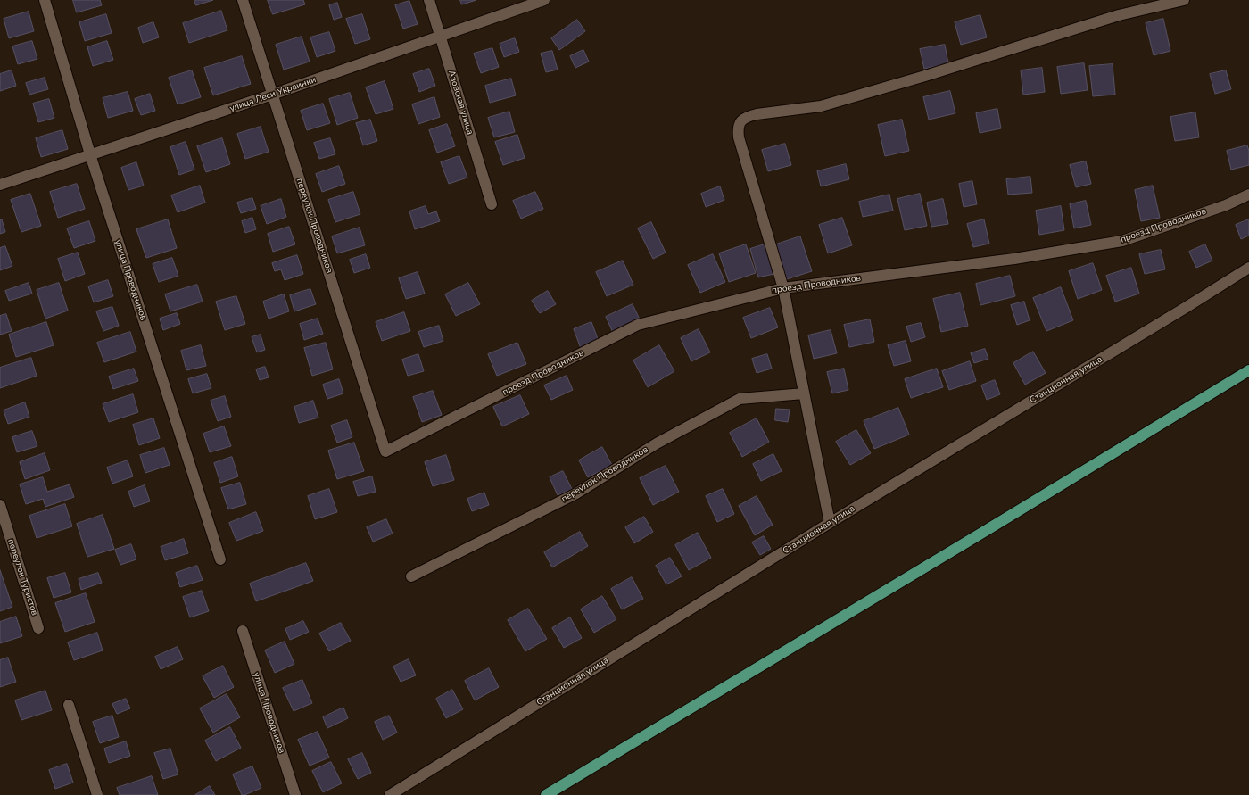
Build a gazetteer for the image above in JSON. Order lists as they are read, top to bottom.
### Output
{
  "streets": {
    "street": [
      "улица Леси Украинки",
      "Азовская улица",
      "переулок Проводников",
      "проезд Проводников",
      "улица Проводников",
      "Станционная улица",
      "переулок Туристов"
    ]
  },
  "crossings": [
    ["улица Леси Украинки", "Азовская улица"],
    ["улица Леси Украинки", "переулок Проводников"],
    ["улица Леси Украинки", "улица Проводников"],
    ["переулок Проводников", "проезд Проводников"]
  ]
}
